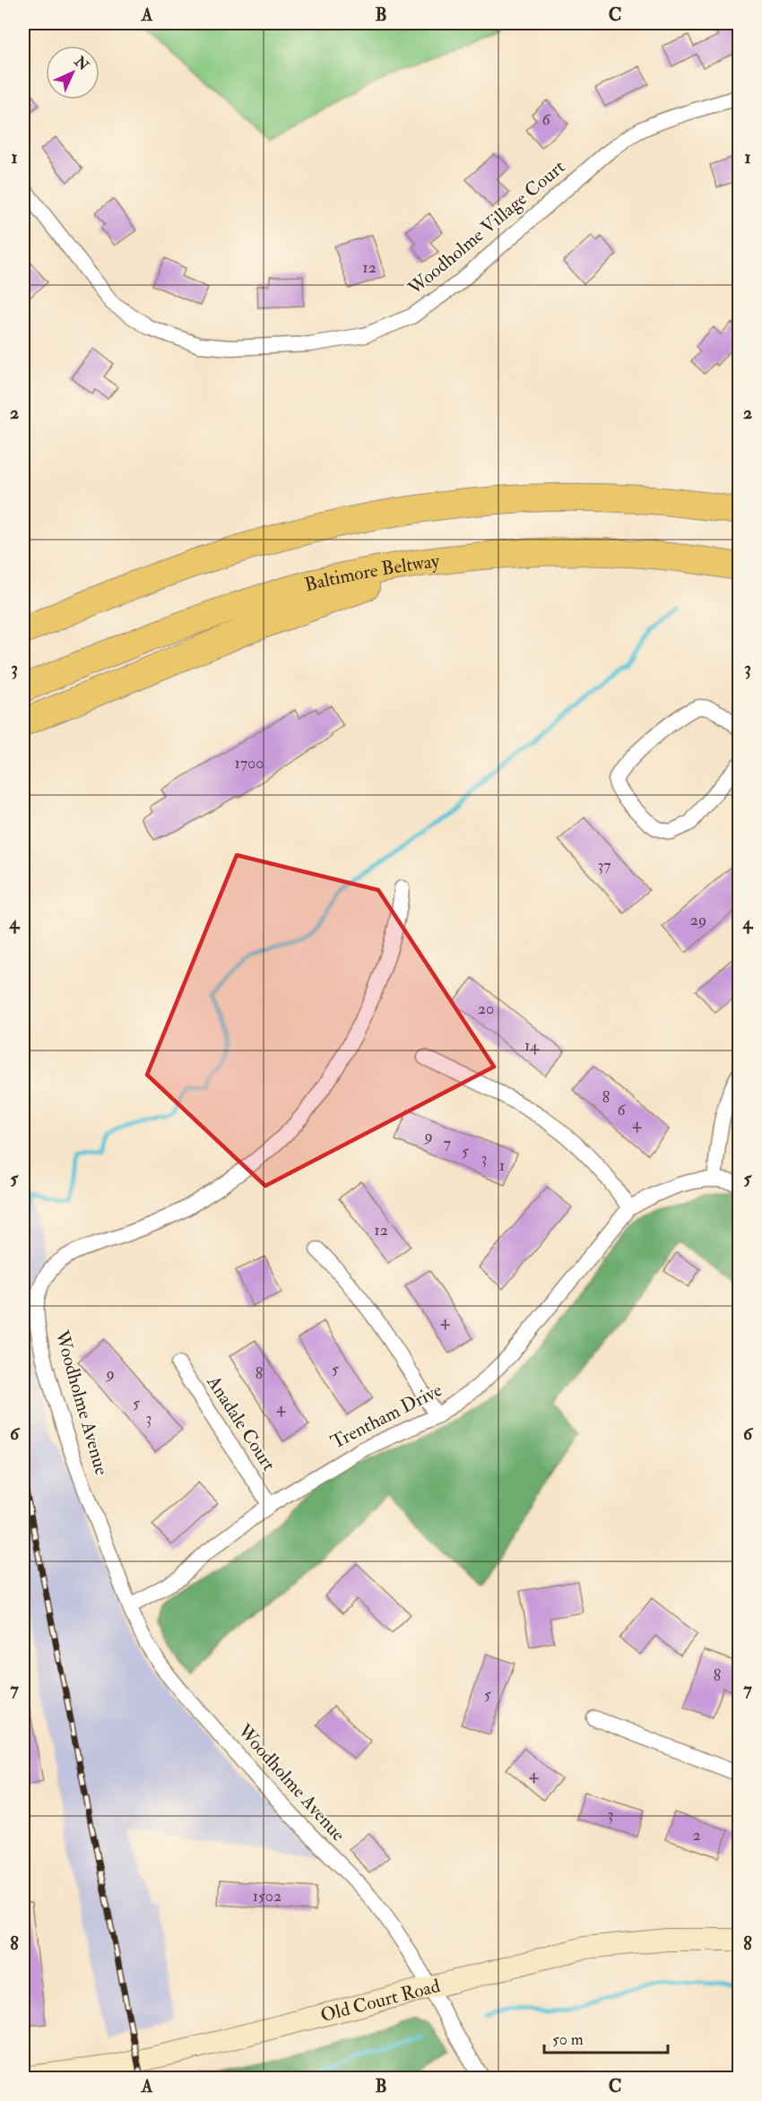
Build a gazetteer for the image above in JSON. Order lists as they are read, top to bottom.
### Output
{
  "streets": {
    "highway": ["Baltimore Beltway"],
    "main road": ["Old Court Road"],
    "street": [
      "Woodholme Village Court",
      "Woodholme Avenue",
      "Trentham Drive",
      "Anadale Court"
    ]
  },
  "crossings": [
    ["Woodholme Avenue", "Trentham Drive"],
    ["Woodholme Avenue", "Old Court Road"],
    ["Trentham Drive", "Anadale Court"]
  ],
  "house_numbers": [
    "6",
    "12",
    "1700",
    "37",
    "29",
    "20",
    "14",
    "8",
    "6",
    "4",
    "9",
    "7",
    "5",
    "3",
    "1",
    "12",
    "4",
    "5",
    "9",
    "8",
    "5",
    "4",
    "3",
    "8",
    "5",
    "4",
    "3",
    "2",
    "1502"
  ],
  "scale_bar": "50 m",
  "north": "top right",
  "grid": {
    "columns": ["A", "B", "C"],
    "rows": [
      "1",
      "2",
      "3",
      "4",
      "5",
      "6",
      "7",
      "8"
    ]
  }
}
